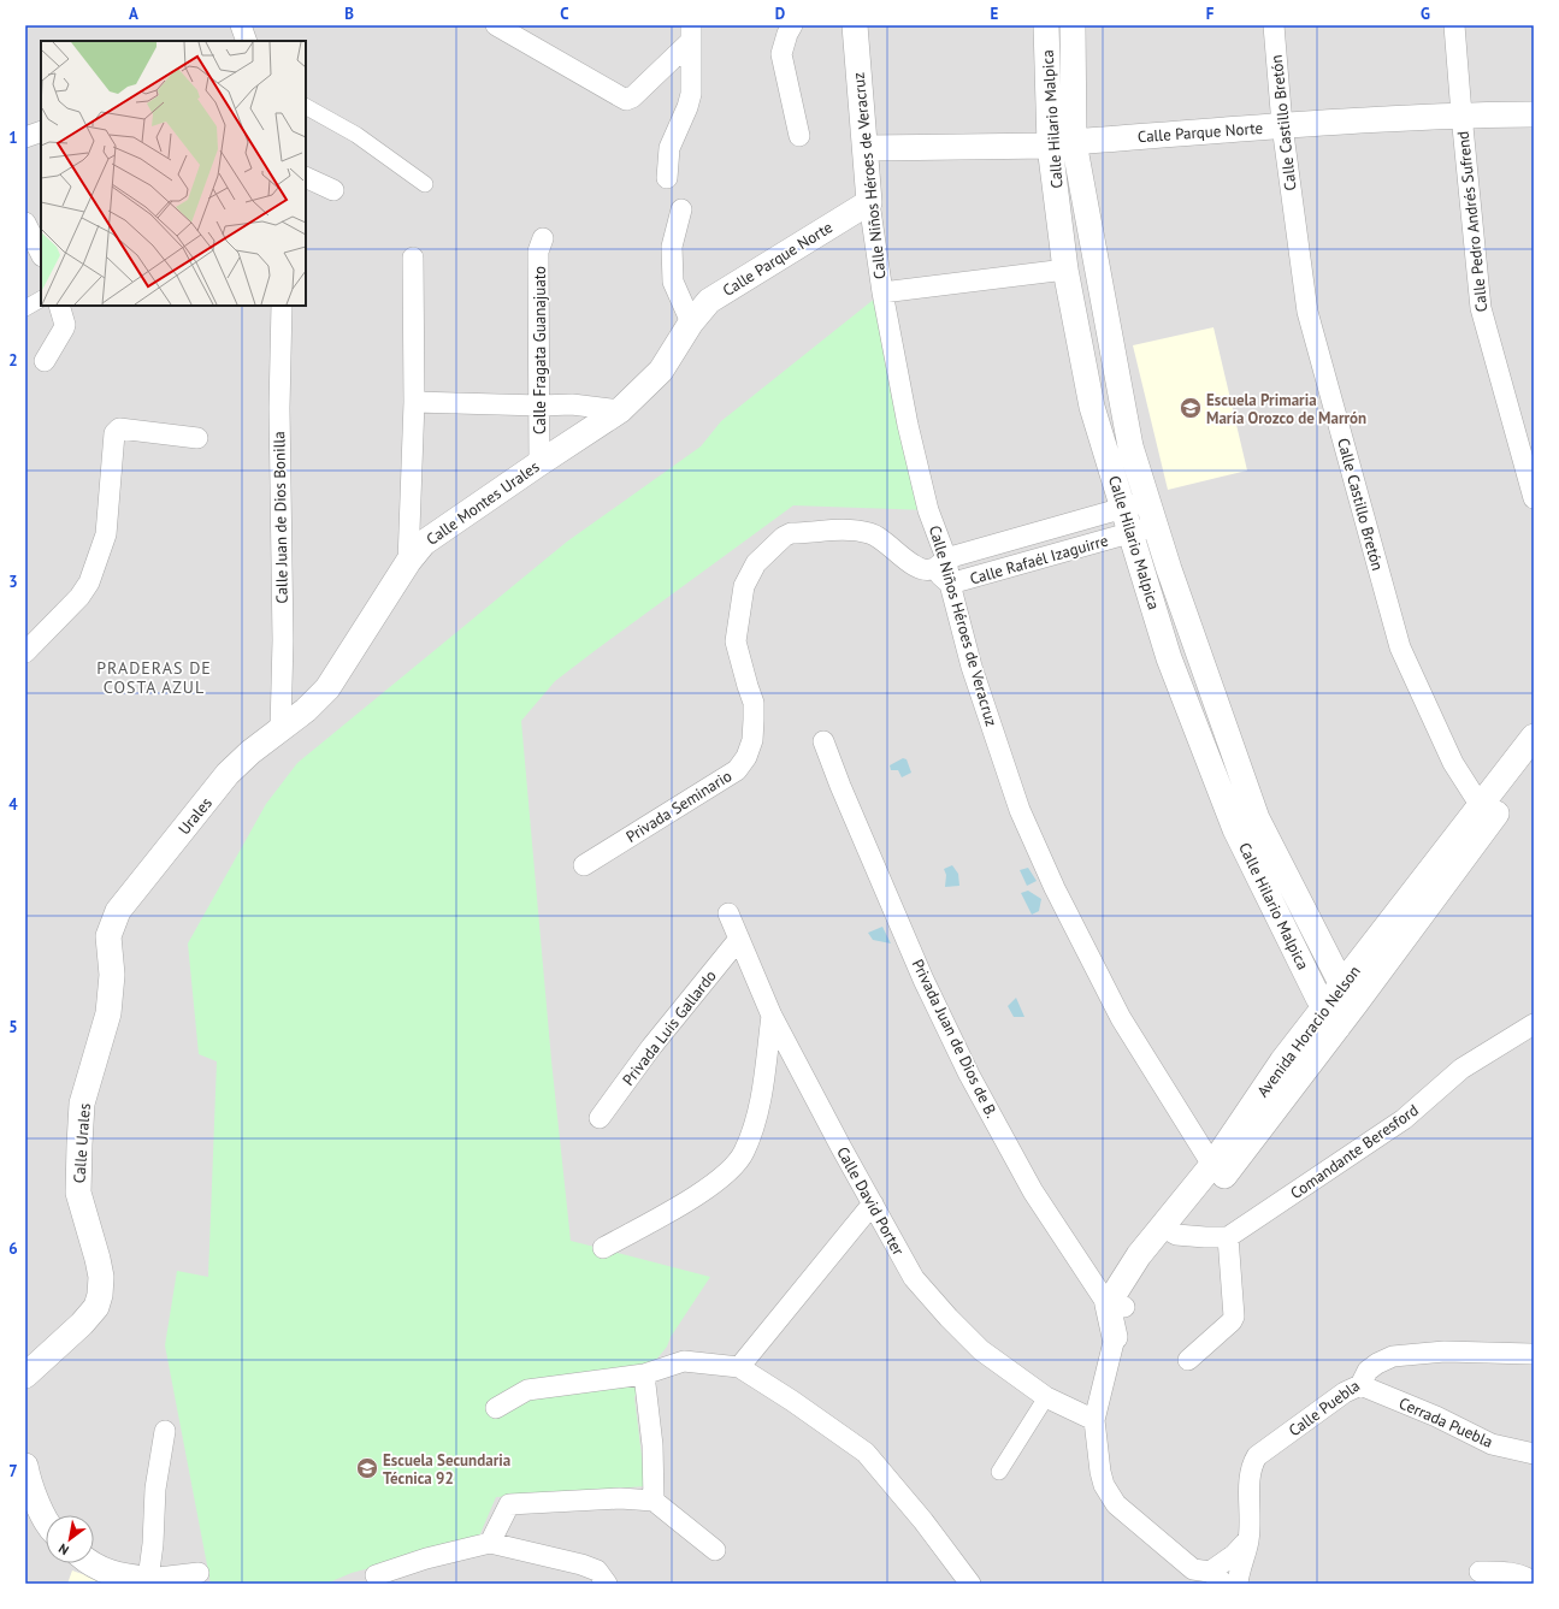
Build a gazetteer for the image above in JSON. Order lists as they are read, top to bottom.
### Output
{
  "streets": {
    "street": [
      "Calle Hilario Malpica",
      "Calle Castillo Bretón",
      "Calle Parque Norte",
      "Calle Niños Héroes de Veracruz",
      "Calle Pedro Andrés Sufrend",
      "Calle Fragata Guanajuato",
      "Calle Montes Urales",
      "Calle Juan de Dios Bonilla",
      "Calle Rafaél Izaguirre",
      "Privada Seminario",
      "Urales",
      "Privada Luis Gallardo",
      "Avenida Horacio Nelson",
      "Privada Juan de Dios de B.",
      "Calle Urales",
      "Comandante Beresford",
      "Calle David Porter",
      "Calle Puebla",
      "Cerrada Puebla"
    ]
  },
  "crossings": [
    ["Calle Hilario Malpica", "Calle Parque Norte"],
    ["Calle Hilario Malpica", "Calle Rafaél Izaguirre"],
    ["Calle Hilario Malpica", "Avenida Horacio Nelson"],
    ["Calle Castillo Bretón", "Calle Parque Norte"],
    ["Calle Castillo Bretón", "Avenida Horacio Nelson"],
    ["Calle Parque Norte", "Calle Niños Héroes de Veracruz"],
    ["Calle Parque Norte", "Calle Pedro Andrés Sufrend"],
    ["Calle Parque Norte", "Calle Montes Urales"],
    ["Calle Niños Héroes de Veracruz", "Calle Rafaél Izaguirre"],
    ["Calle Niños Héroes de Veracruz", "Privada Seminario"],
    ["Calle Niños Héroes de Veracruz", "Avenida Horacio Nelson"],
    ["Calle Fragata Guanajuato", "Calle Montes Urales"],
    ["Calle Montes Urales", "Calle Juan de Dios Bonilla"],
    ["Calle Montes Urales", "Urales"],
    ["Calle Juan de Dios Bonilla", "Urales"],
    ["Calle Rafaél Izaguirre", "Privada Seminario"],
    ["Urales", "Calle Urales"],
    ["Privada Luis Gallardo", "Calle David Porter"],
    ["Avenida Horacio Nelson", "Privada Juan de Dios de B."],
    ["Calle Puebla", "Cerrada Puebla"]
  ],
  "districts": ["PRADERAS DE COSTA AZUL"],
  "places": {
    "school or university": ["Escuela Primaria María Orozco de Marrón", "Escuela Secundaria Técnica 92"]
  },
  "north": "bottom left",
  "grid": {
    "columns": [
      "A",
      "B",
      "C",
      "D",
      "E",
      "F",
      "G"
    ],
    "rows": [
      "1",
      "2",
      "3",
      "4",
      "5",
      "6",
      "7"
    ]
  }
}
